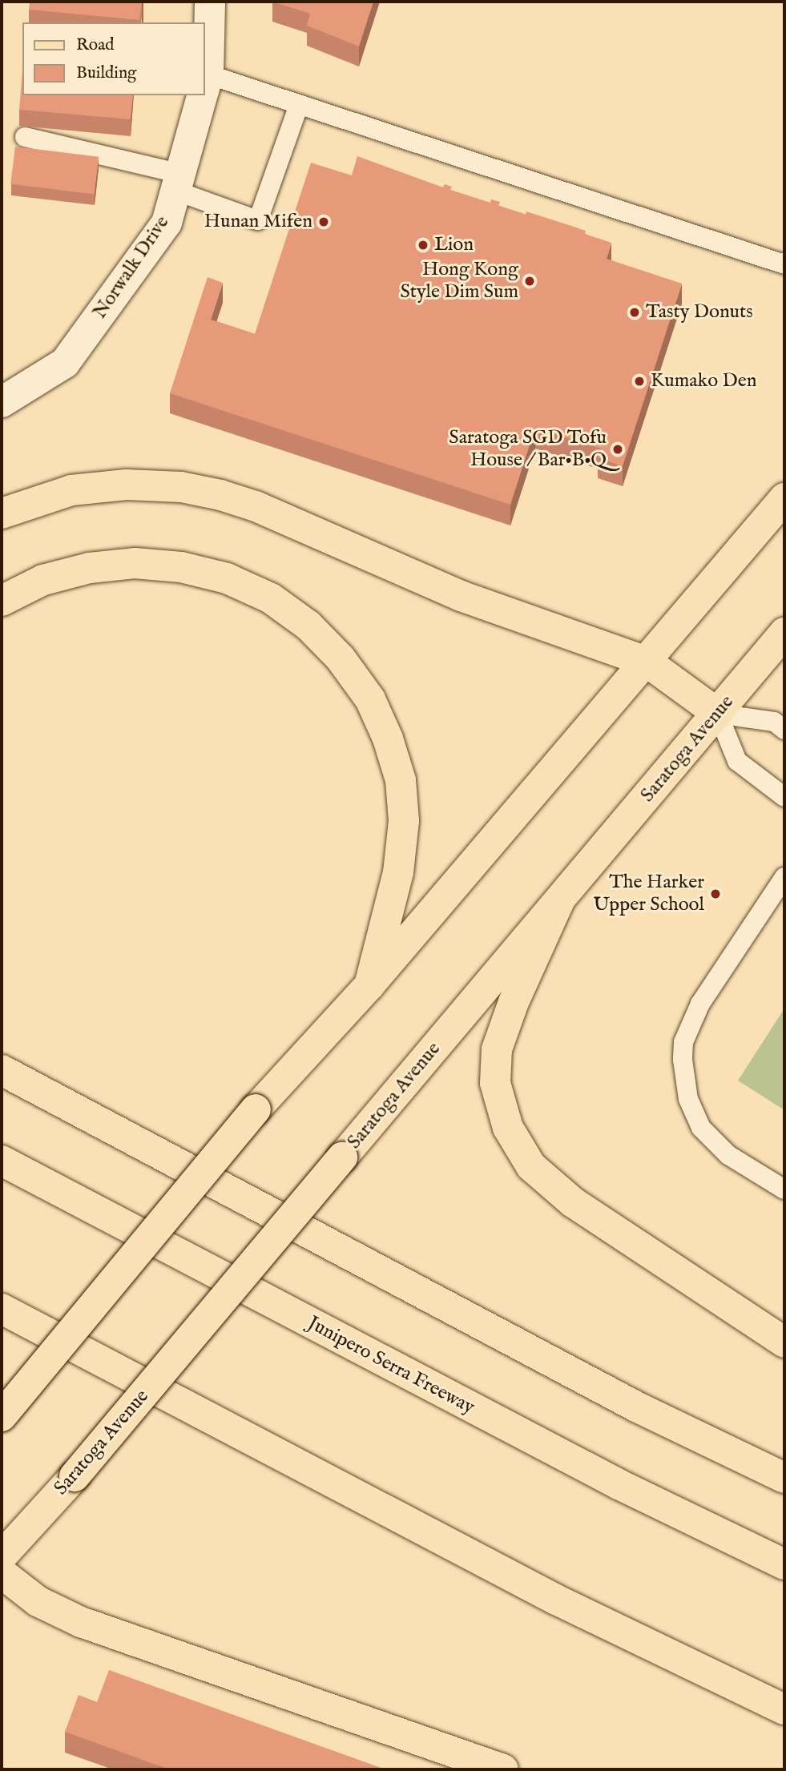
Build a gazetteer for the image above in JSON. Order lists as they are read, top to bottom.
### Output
{
  "streets": {
    "main road": ["Saratoga Avenue", "Junipero Serra Freeway"],
    "street": ["Norwalk Drive"]
  },
  "places": [
    "Hunan Mifen",
    "Lion",
    "Hong Kong Style Dim Sum",
    "Tasty Donuts",
    "Kumako Den",
    "Saratoga SGD Tofu House / Bar•B•Q",
    "The Harker Upper School"
  ],
  "legend": ["Road", "Building"]
}
